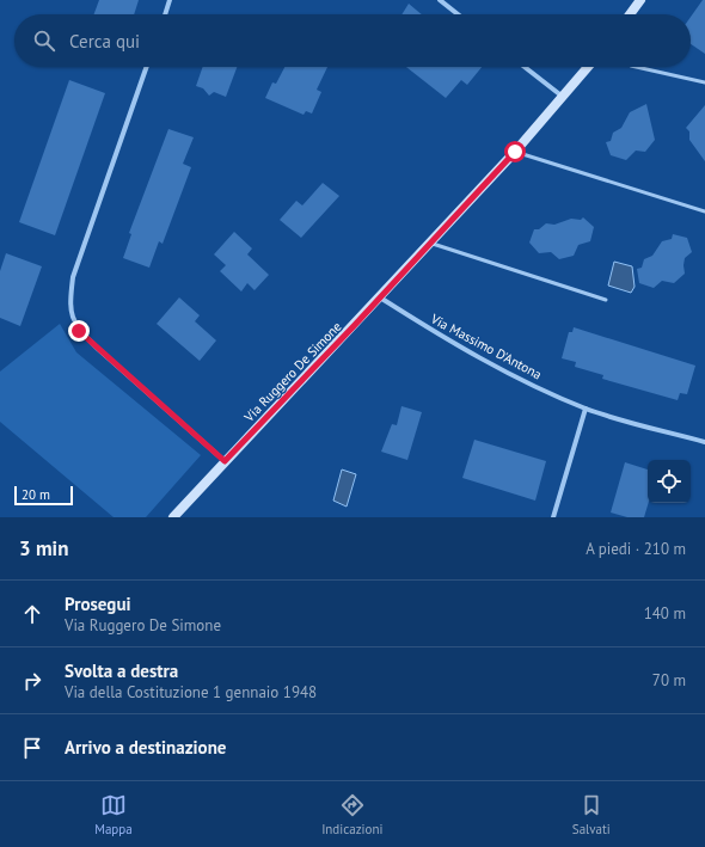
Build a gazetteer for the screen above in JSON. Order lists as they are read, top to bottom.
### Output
{
  "streets": {
    "street": ["Via Massimo D'Antona", "Via Ruggero De Simone"]
  },
  "crossings": [
    ["Via Massimo D'Antona", "Via Ruggero De Simone"]
  ],
  "scale_bar": "20 m",
  "page": {
    "search": "Cerca qui",
    "scale": "20 m",
    "heading": ["3 min", "A piedi · 210 m"],
    "list": [
      ["Prosegui", "Via Ruggero De Simone", "140 m"],
      ["Svolta a destra", "Via della Costituzione 1 gennaio 1948", "70 m"],
      "Arrivo a destinazione"
    ],
    "nav": ["Mappa", "Indicazioni", "Salvati"]
  }
}
